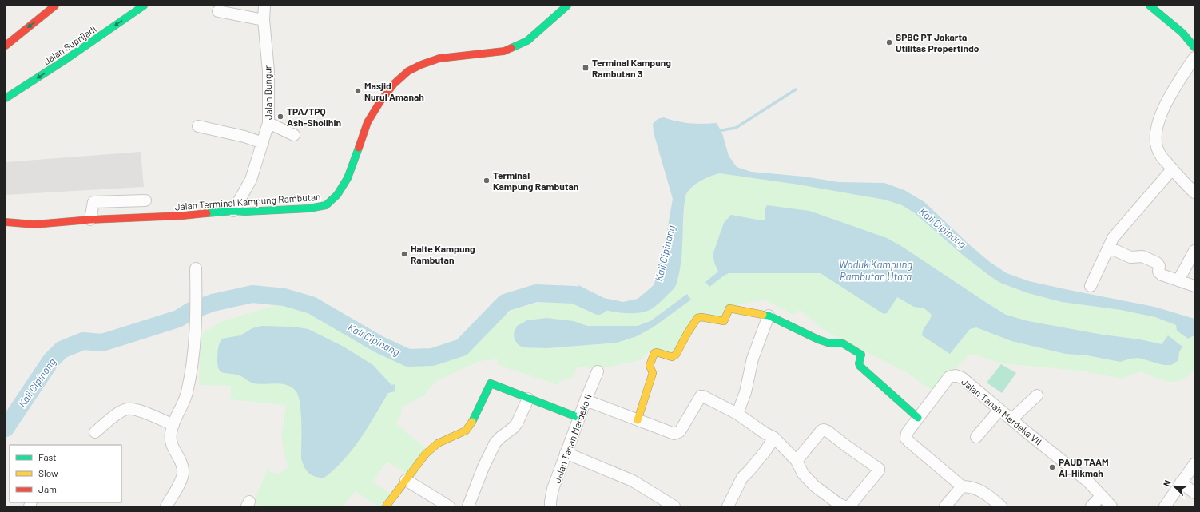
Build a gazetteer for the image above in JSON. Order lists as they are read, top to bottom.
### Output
{
  "streets": {
    "main road": ["Jalan Suprijadi", "Jalan Terminal Kampung Rambutan"],
    "street": ["Jalan Bungur", "Jalan Tanah Merdeka VII", "Jalan Tanah Merdeka II"]
  },
  "crossings": [
    ["Jalan Bungur", "Jalan Terminal Kampung Rambutan"]
  ],
  "water": ["Kali Cipinang", "Waduk Kampung Rambutan Utara"],
  "places": {
    "other": [
      "SPBG PT Jakarta Utilitas Propertindo",
      "Masjid Nurul Amanah",
      "TPA/TPQ Ash-Sholihin",
      "Terminal Kampung Rambutan",
      "Halte Kampung Rambutan",
      "PAUD TAAM Al-Hikmah"
    ],
    "transit": ["Terminal Kampung Rambutan 3"]
  },
  "legend": ["Fast", "Slow", "Jam"],
  "north": "top left"
}
